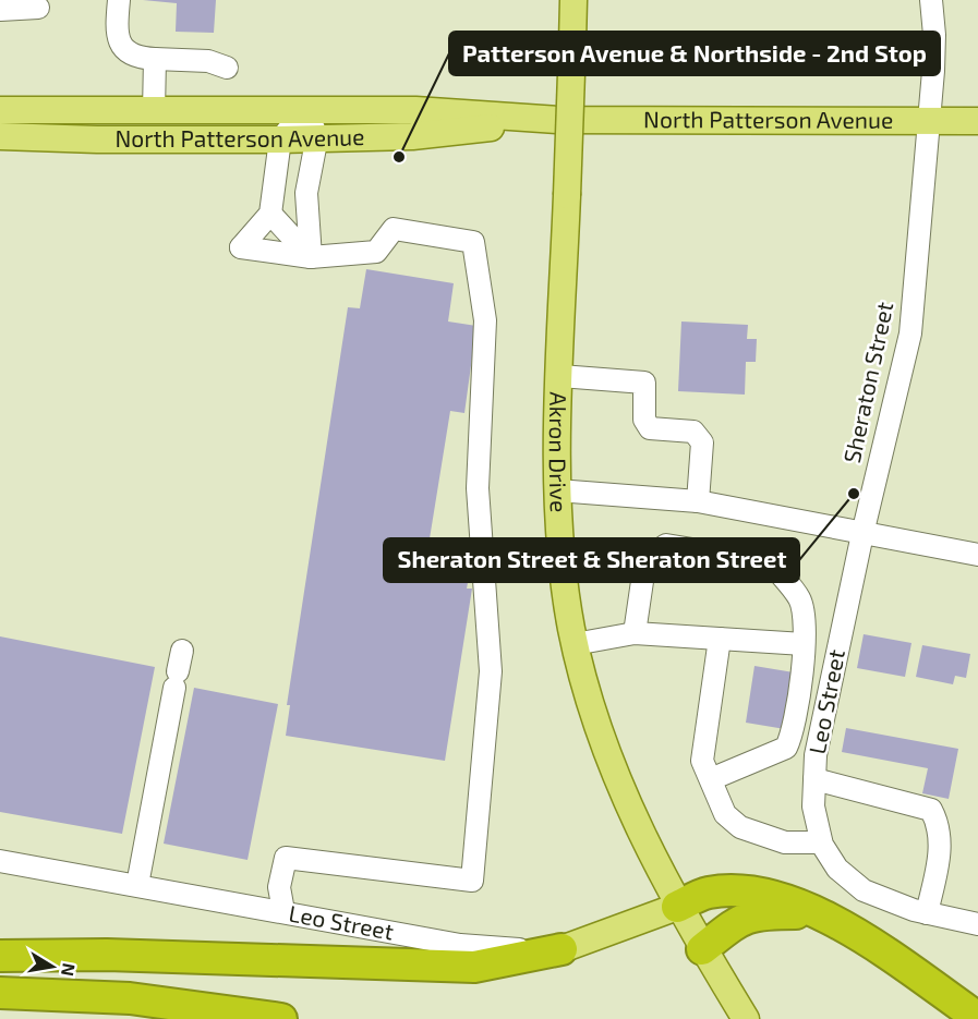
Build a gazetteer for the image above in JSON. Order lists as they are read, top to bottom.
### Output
{
  "streets": {
    "main road": ["North Patterson Avenue", "Akron Drive", "Leo Street"],
    "street": ["Sheraton Street"]
  },
  "crossings": [
    ["North Patterson Avenue", "Sheraton Street"],
    ["Sheraton Street", "Leo Street"],
    ["Akron Drive", "Leo Street"]
  ],
  "places": ["Patterson Avenue & Northside - 2nd Stop", "Sheraton Street & Sheraton Street"],
  "north": "right"
}
